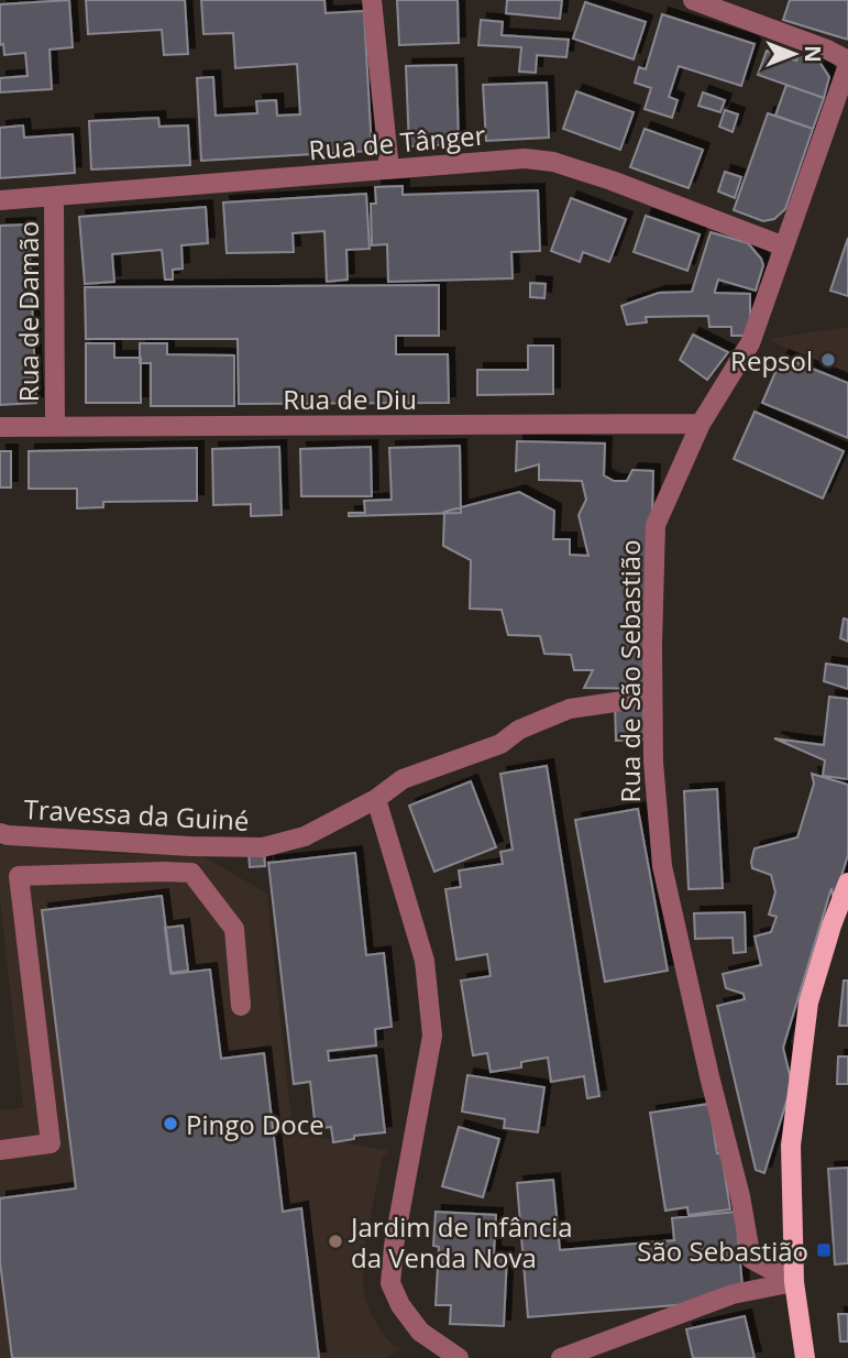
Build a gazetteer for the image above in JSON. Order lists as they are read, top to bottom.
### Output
{
  "streets": {
    "street": [
      "Rua de Tânger",
      "Rua de Damão",
      "Rua de Diu",
      "Rua de São Sebastião",
      "Travessa da Guiné"
    ]
  },
  "crossings": [
    ["Rua de Tânger", "Rua de Damão"],
    ["Rua de Tânger", "Rua de São Sebastião"],
    ["Rua de Damão", "Rua de Diu"],
    ["Rua de Diu", "Rua de São Sebastião"],
    ["Rua de São Sebastião", "Travessa da Guiné"]
  ],
  "places": {
    "other": ["Repsol", "Pingo Doce", "Jardim de Infância da Venda Nova"],
    "transit": ["São Sebastião"]
  },
  "north": "right"
}
